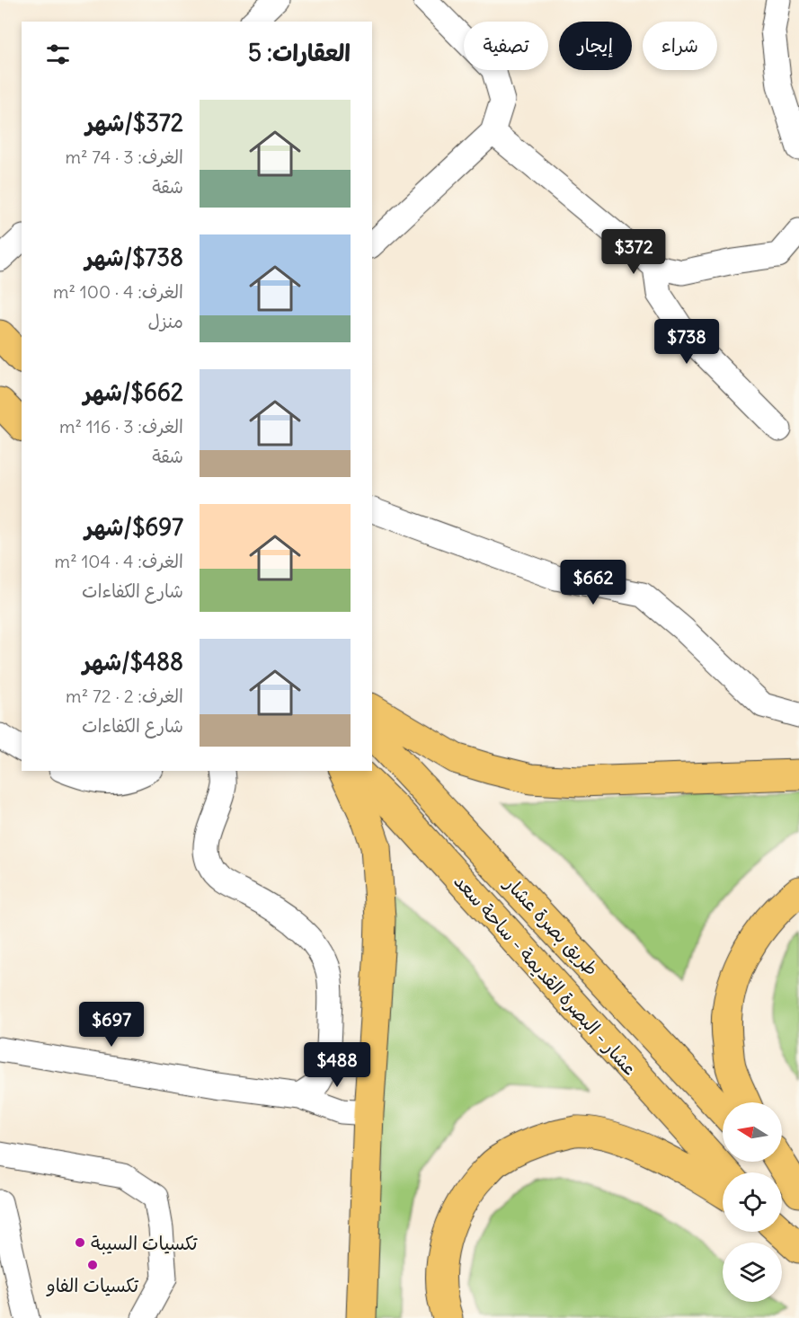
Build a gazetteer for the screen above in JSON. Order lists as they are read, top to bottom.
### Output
{
  "streets": {
    "main road": ["طريق بصرة عشار", "عشار - البصرة القديمة - ساحة سعد"]
  },
  "places": ["تكسيات السيبة", "تكسيات الفاو"],
  "north": "left",
  "page": {
    "chip": ["شراء", "إيجار", "تصفية"],
    "heading": "العقارات: 5",
    "list": [
      {
        "name": "$372/شهر",
        "note": "الغرف: 3 · 74 m² · شقة"
      },
      {
        "name": "$738/شهر",
        "note": "الغرف: 4 · 100 m² · منزل"
      },
      {
        "name": "$662/شهر",
        "note": "الغرف: 3 · 116 m² · شقة"
      },
      {
        "name": "$697/شهر",
        "note": "الغرف: 4 · 104 m² · شارع الكفاءات"
      },
      {
        "name": "$488/شهر",
        "note": "الغرف: 2 · 72 m² · شارع الكفاءات"
      }
    ],
    "price": [
      "$372",
      "$738",
      "$662",
      "$697",
      "$488"
    ]
  }
}
